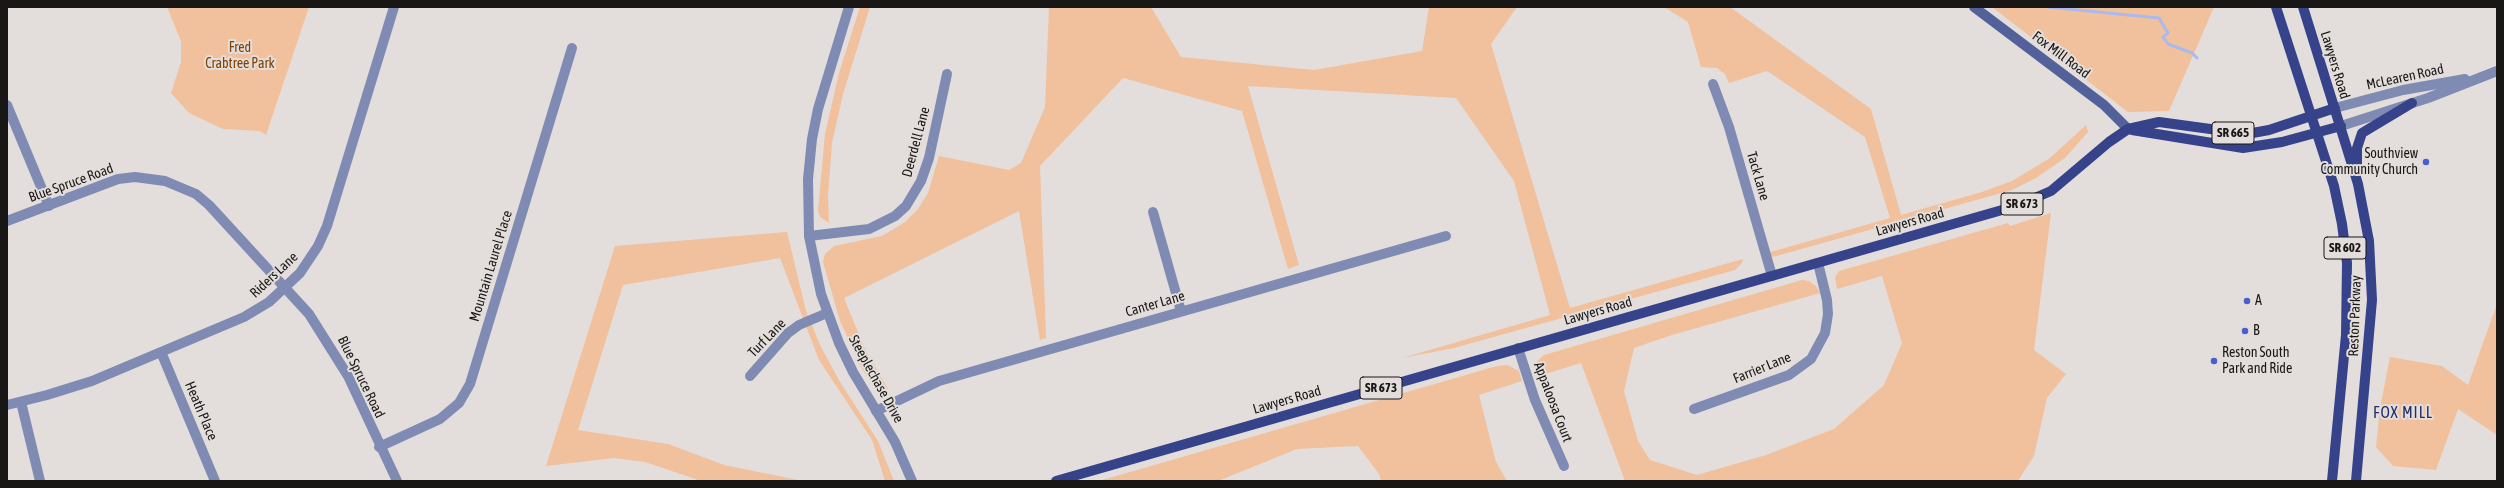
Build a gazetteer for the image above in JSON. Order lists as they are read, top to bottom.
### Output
{
  "streets": {
    "main road": [
      "Fox Mill Road",
      "Lawyers Road",
      "SR 665",
      "SR 673",
      "SR 602",
      "Reston Parkway"
    ],
    "street": [
      "McLearen Road",
      "Deerdell Lane",
      "Tack Lane",
      "Blue Spruce Road",
      "Mountain Laurel Place",
      "Riders Lane",
      "Canter Lane",
      "Turf Lane",
      "Farrier Lane",
      "Steeplechase Drive",
      "Appaloosa Court",
      "Heath Place"
    ]
  },
  "crossings": [
    ["Fox Mill Road", "Lawyers Road"],
    ["Fox Mill Road", "SR 665"],
    ["Lawyers Road", "McLearen Road"],
    ["Lawyers Road", "SR 665"],
    ["Lawyers Road", "Tack Lane"],
    ["Lawyers Road", "SR 602"],
    ["Lawyers Road", "Reston Parkway"],
    ["Lawyers Road", "Farrier Lane"],
    ["Lawyers Road", "Appaloosa Court"],
    ["McLearen Road", "SR 665"],
    ["McLearen Road", "Reston Parkway"],
    ["SR 665", "Reston Parkway"],
    ["Deerdell Lane", "Steeplechase Drive"],
    ["Blue Spruce Road", "Mountain Laurel Place"],
    ["Blue Spruce Road", "Riders Lane"],
    ["SR 602", "Reston Parkway"],
    ["Riders Lane", "Heath Place"],
    ["Canter Lane", "Steeplechase Drive"],
    ["Turf Lane", "Steeplechase Drive"]
  ],
  "districts": ["FOX MILL"],
  "parks": ["Fred Crabtree Park"],
  "places": [
    "Southview Community Church",
    "A",
    "B",
    "Reston South Park and Ride"
  ]
}
